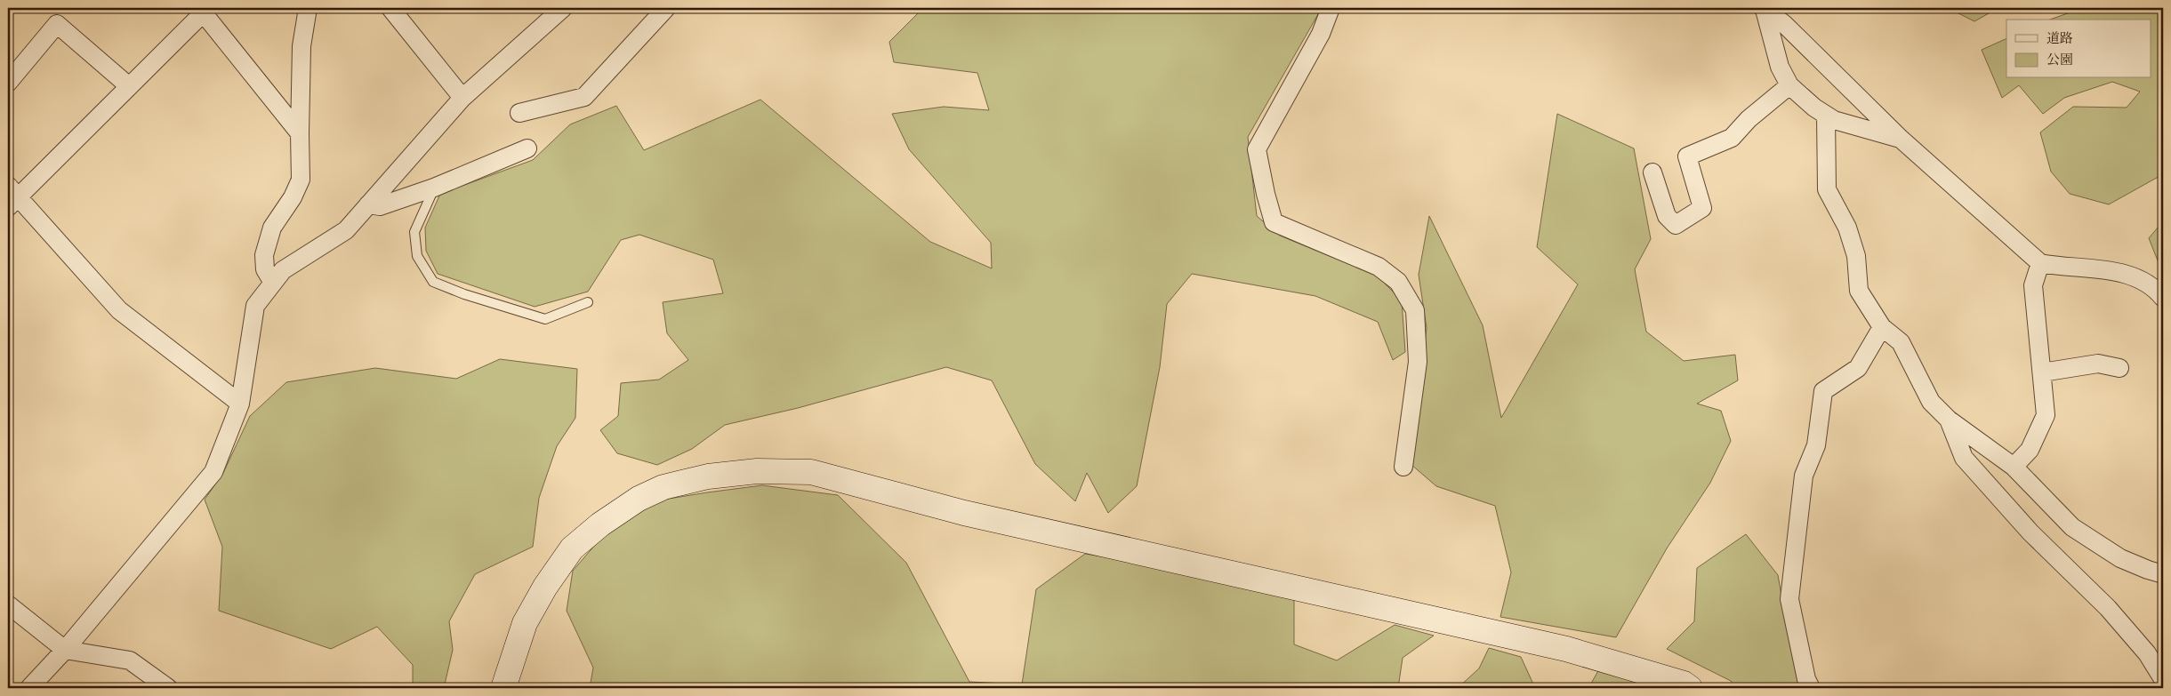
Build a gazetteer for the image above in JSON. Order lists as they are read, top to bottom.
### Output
{
  "legend": ["道路", "公園"]
}
